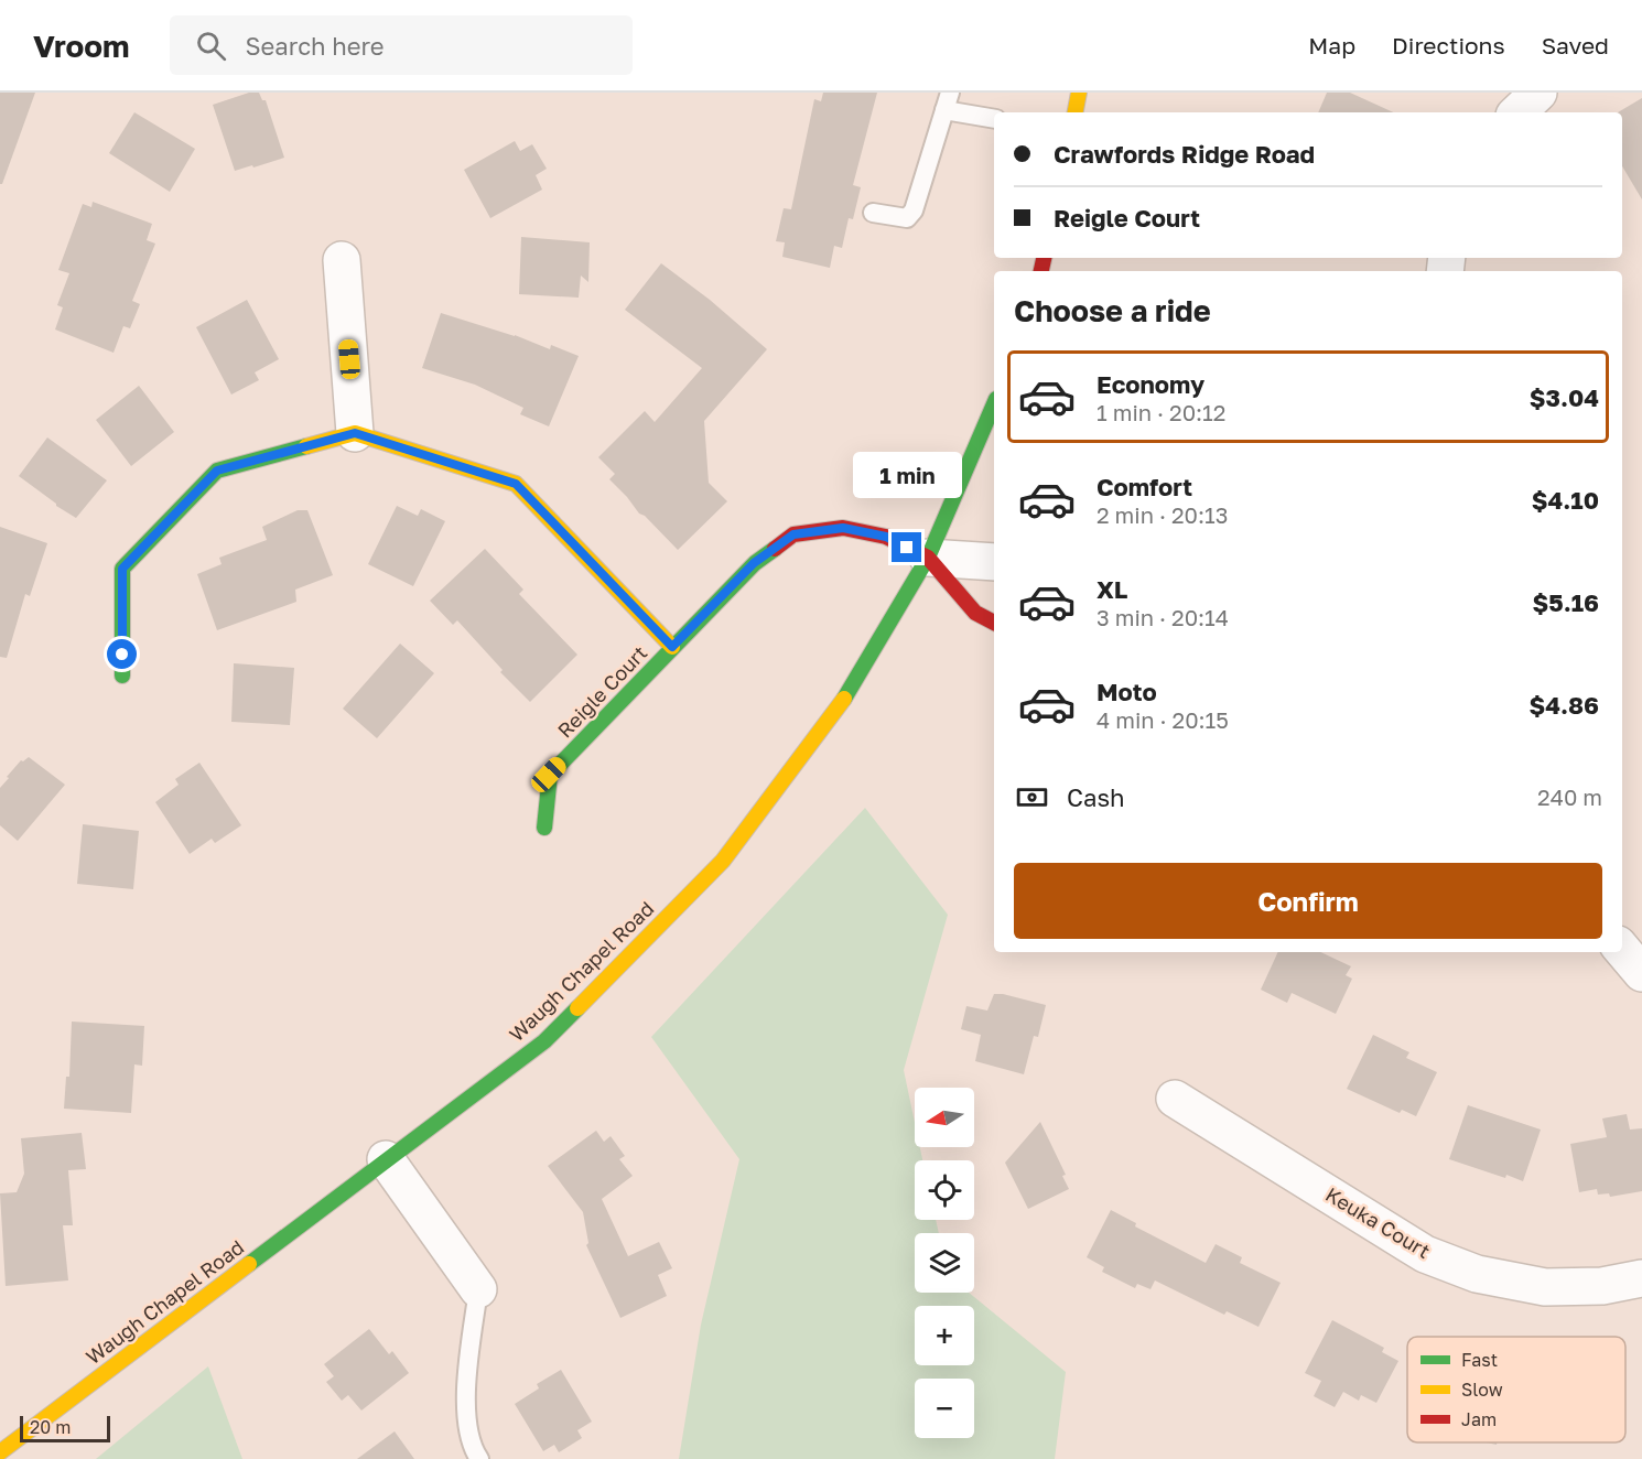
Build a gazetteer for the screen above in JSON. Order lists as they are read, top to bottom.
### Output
{
  "streets": {
    "main road": ["Reigle Court", "Waugh Chapel Road"],
    "street": ["Keuka Court"]
  },
  "crossings": [
    ["Reigle Court", "Waugh Chapel Road"]
  ],
  "legend": ["Fast", "Slow", "Jam"],
  "scale_bar": "20 m",
  "north": "left",
  "page": {
    "header": "Vroom",
    "search": "Search here",
    "nav": ["Map", "Directions", "Saved"],
    "banner": ["Crawfords Ridge Road", "Reigle Court"],
    "heading": "Choose a ride",
    "list": [
      {
        "name": "Economy",
        "note": "1 min · 20:12",
        "value": "$3.04"
      },
      {
        "name": "Comfort",
        "note": "2 min · 20:13",
        "value": "$4.10"
      },
      {
        "name": "XL",
        "note": "3 min · 20:14",
        "value": "$5.16"
      },
      {
        "name": "Moto",
        "note": "4 min · 20:15",
        "value": "$4.86"
      }
    ],
    "bubble": "1 min",
    "pay": ["Cash", "240 m"],
    "buttons": "Confirm",
    "map_buttons": ["+", "−"],
    "scale": "20 m"
  }
}
